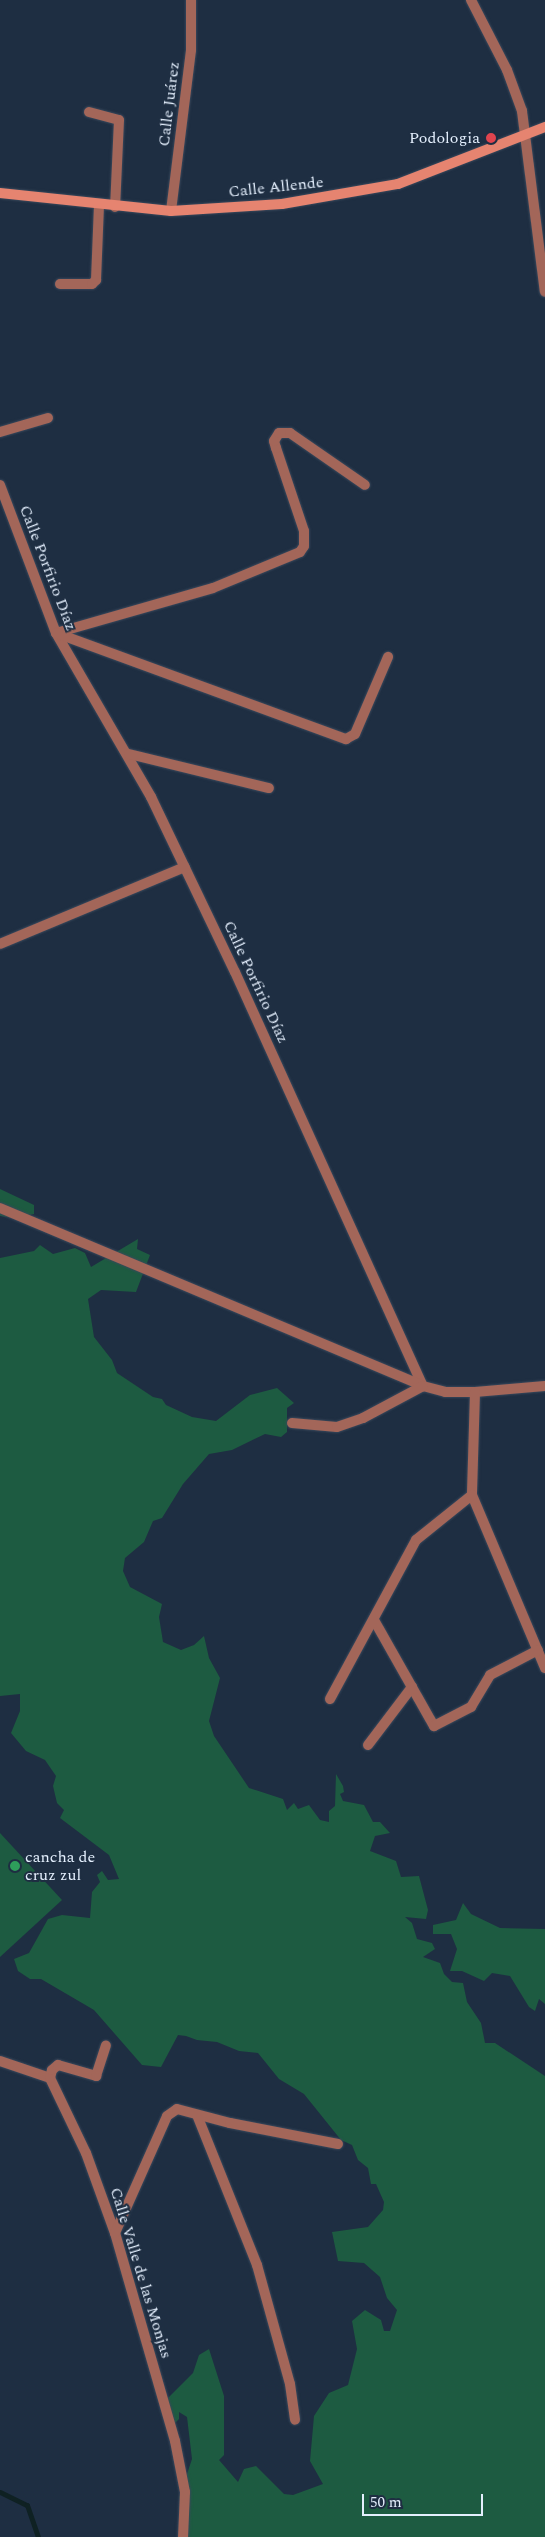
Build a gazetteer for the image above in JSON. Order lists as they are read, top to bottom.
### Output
{
  "streets": {
    "street": [
      "Calle Juárez",
      "Calle Allende",
      "Calle Porfirio Díaz",
      "Calle Valle de las Monjas"
    ]
  },
  "crossings": [
    ["Calle Juárez", "Calle Allende"]
  ],
  "places": ["Podologia", "cancha de cruz zul"],
  "scale_bar": "50 m"
}
